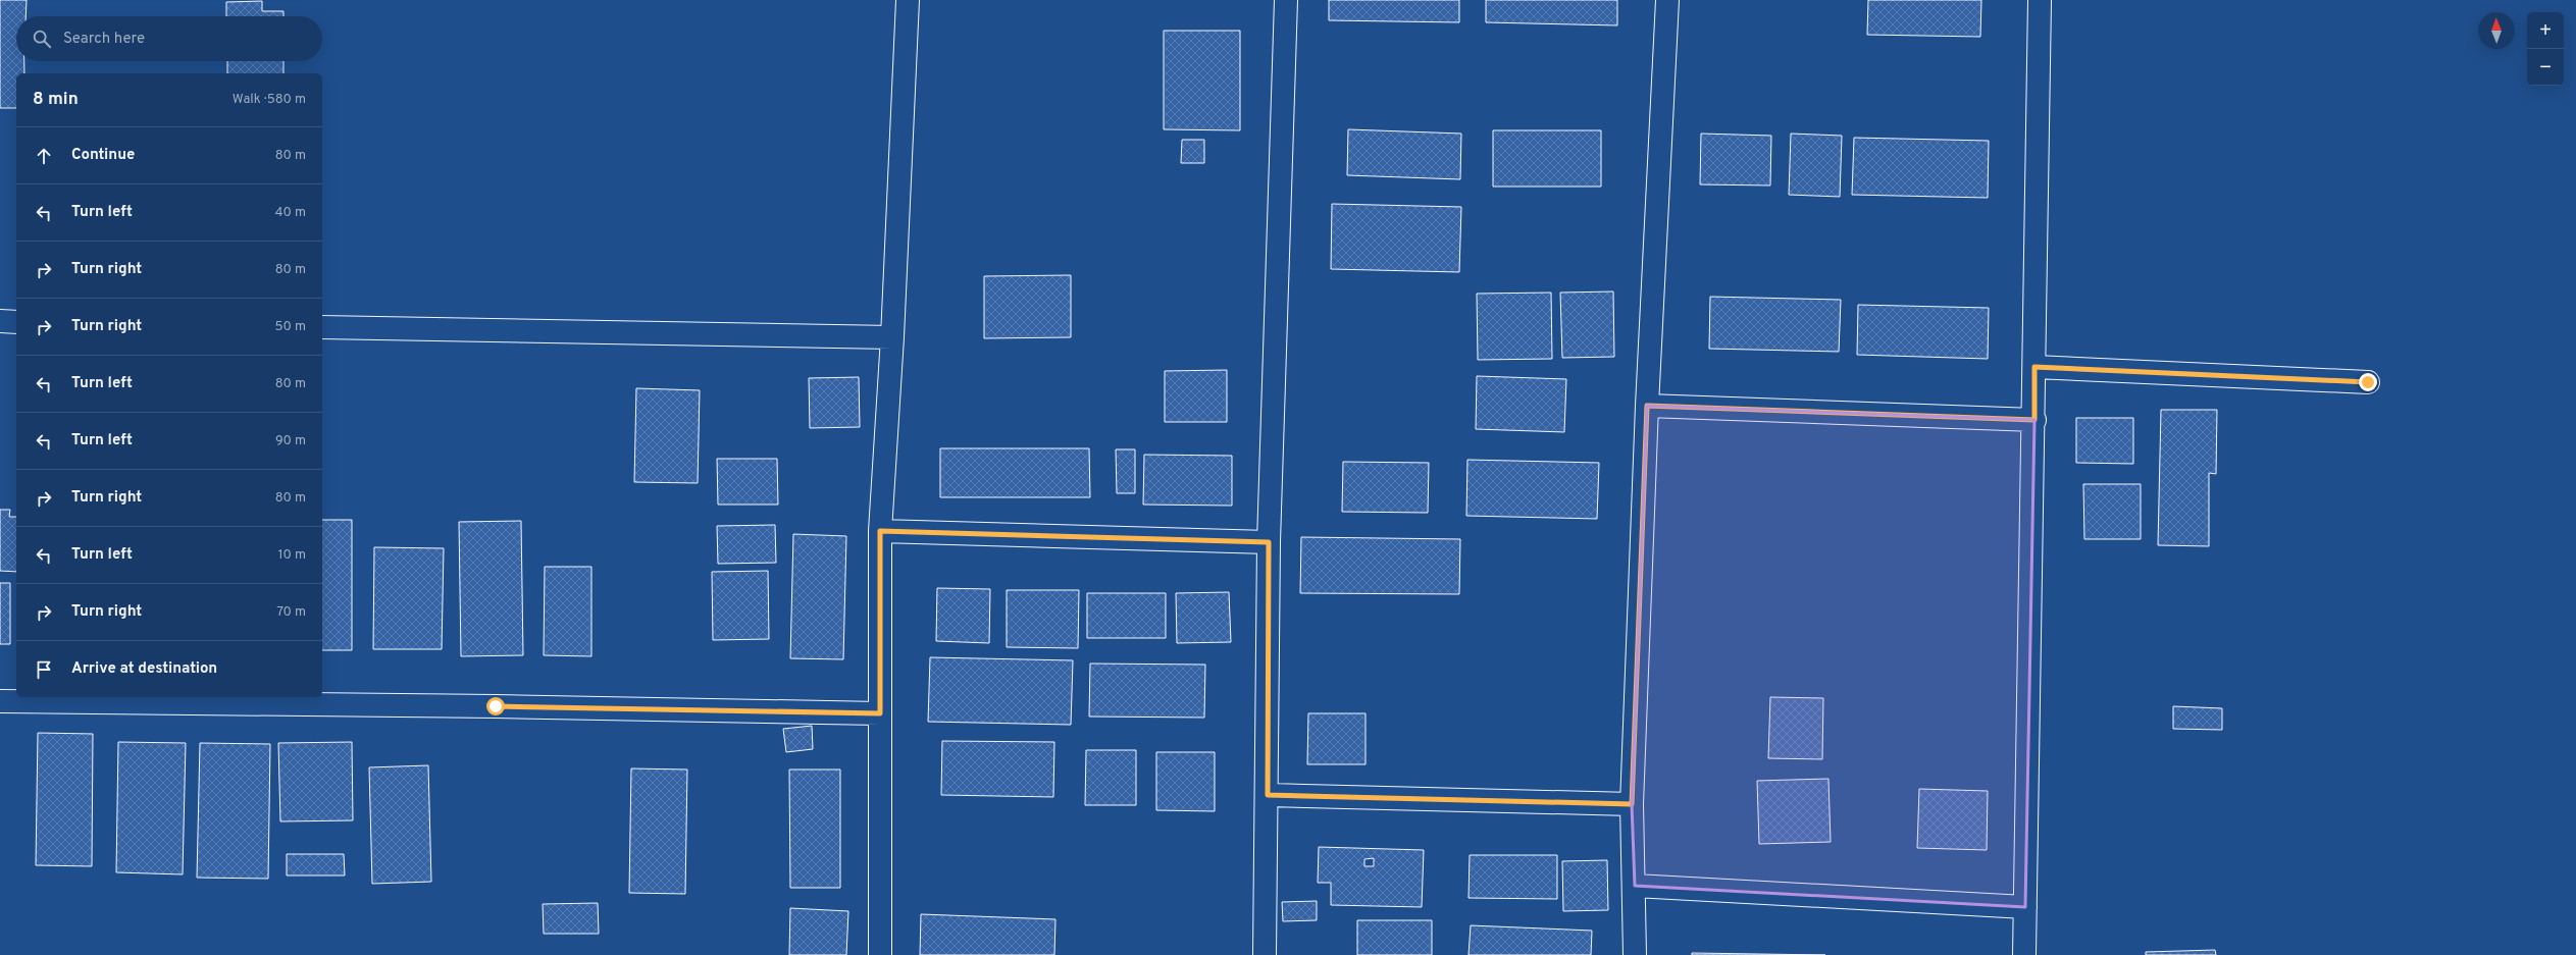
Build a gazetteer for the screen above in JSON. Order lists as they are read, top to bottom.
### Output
{
  "north": "top",
  "page": {
    "map_buttons": ["+", "−"],
    "search": "Search here",
    "heading": ["8 min", "Walk · 580 m"],
    "list": [
      ["Continue", "80 m"],
      ["Turn left", "40 m"],
      ["Turn right", "80 m"],
      ["Turn right", "50 m"],
      ["Turn left", "80 m"],
      ["Turn left", "90 m"],
      ["Turn right", "80 m"],
      ["Turn left", "10 m"],
      ["Turn right", "70 m"],
      "Arrive at destination"
    ]
  }
}
